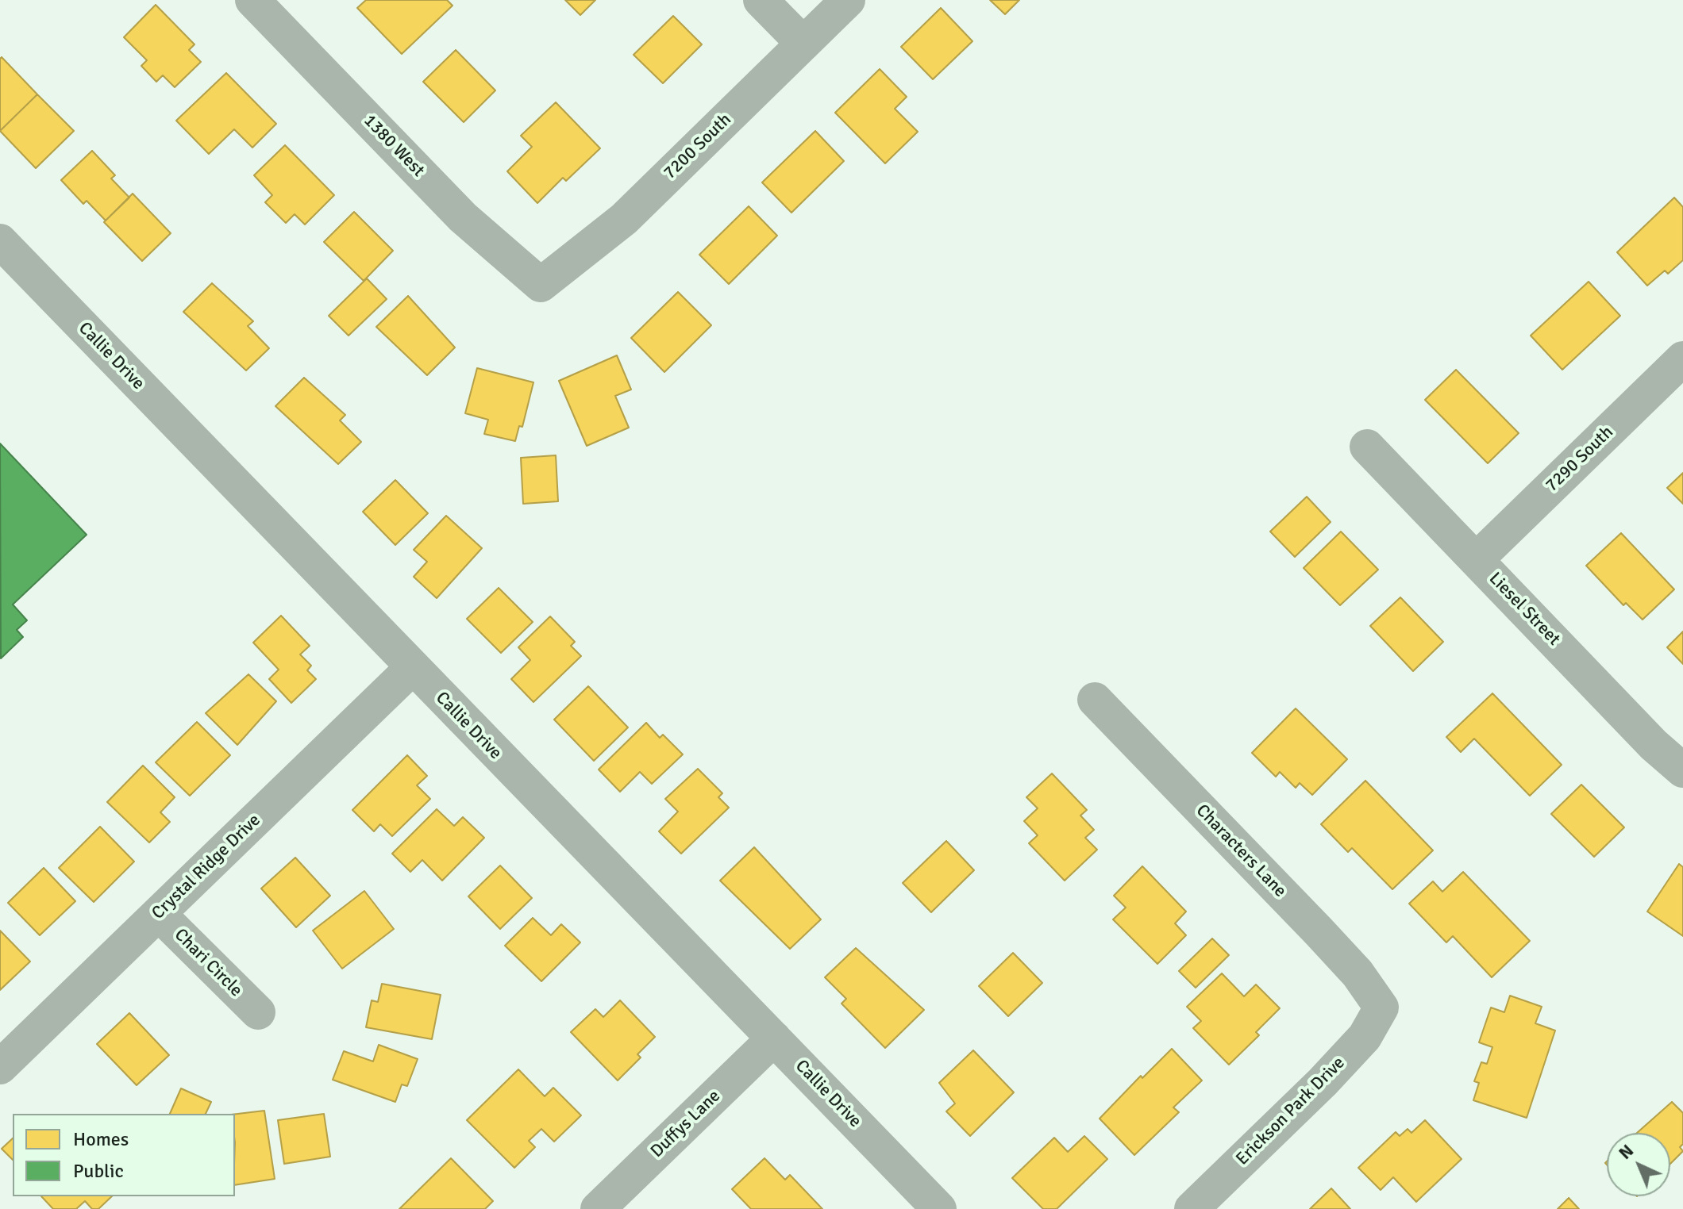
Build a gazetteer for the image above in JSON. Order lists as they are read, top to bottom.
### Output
{
  "streets": {
    "street": [
      "1380 West",
      "7200 South",
      "Callie Drive",
      "7290 South",
      "Liesel Street",
      "Characters Lane",
      "Crystal Ridge Drive",
      "Chari Circle",
      "Erickson Park Drive",
      "Duffys Lane"
    ]
  },
  "crossings": [
    ["1380 West", "7200 South"],
    ["Callie Drive", "Crystal Ridge Drive"],
    ["Callie Drive", "Duffys Lane"],
    ["7290 South", "Liesel Street"],
    ["Characters Lane", "Erickson Park Drive"],
    ["Crystal Ridge Drive", "Chari Circle"]
  ],
  "legend": ["Homes", "Public"],
  "north": "top left"
}
